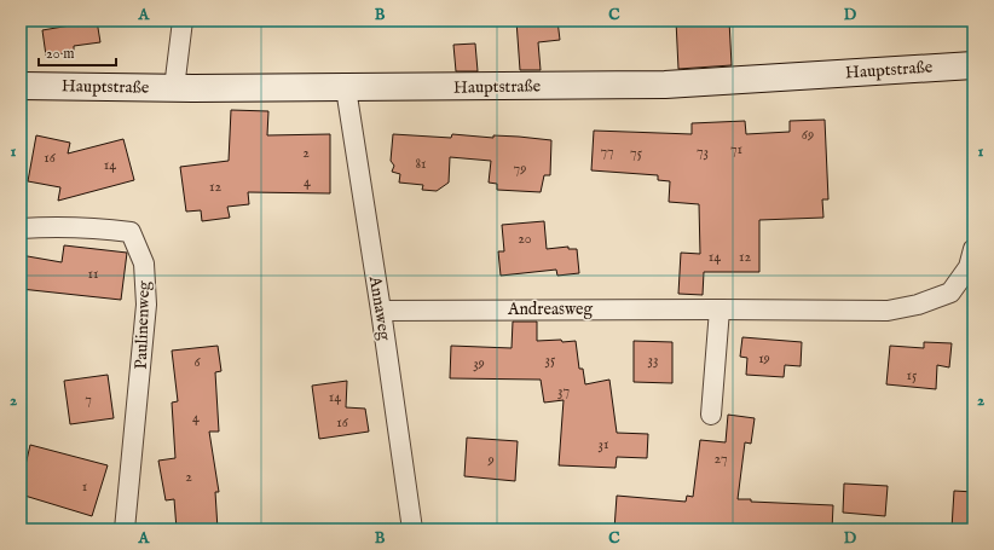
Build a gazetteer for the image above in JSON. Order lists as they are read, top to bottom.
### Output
{
  "streets": {
    "street": [
      "Hauptstraße",
      "Annaweg",
      "Andreasweg",
      "Paulinenweg"
    ]
  },
  "crossings": [
    ["Hauptstraße", "Annaweg"],
    ["Annaweg", "Andreasweg"]
  ],
  "house_numbers": [
    "69",
    "71",
    "77",
    "73",
    "2",
    "75",
    "16",
    "81",
    "14",
    "79",
    "4",
    "12",
    "20",
    "14",
    "12",
    "11",
    "19",
    "35",
    "33",
    "6",
    "39",
    "15",
    "37",
    "14",
    "7",
    "4",
    "16",
    "31",
    "27",
    "9",
    "2",
    "1"
  ],
  "scale_bar": "20 m",
  "grid": {
    "columns": [
      "A",
      "B",
      "C",
      "D"
    ],
    "rows": ["1", "2"]
  }
}
